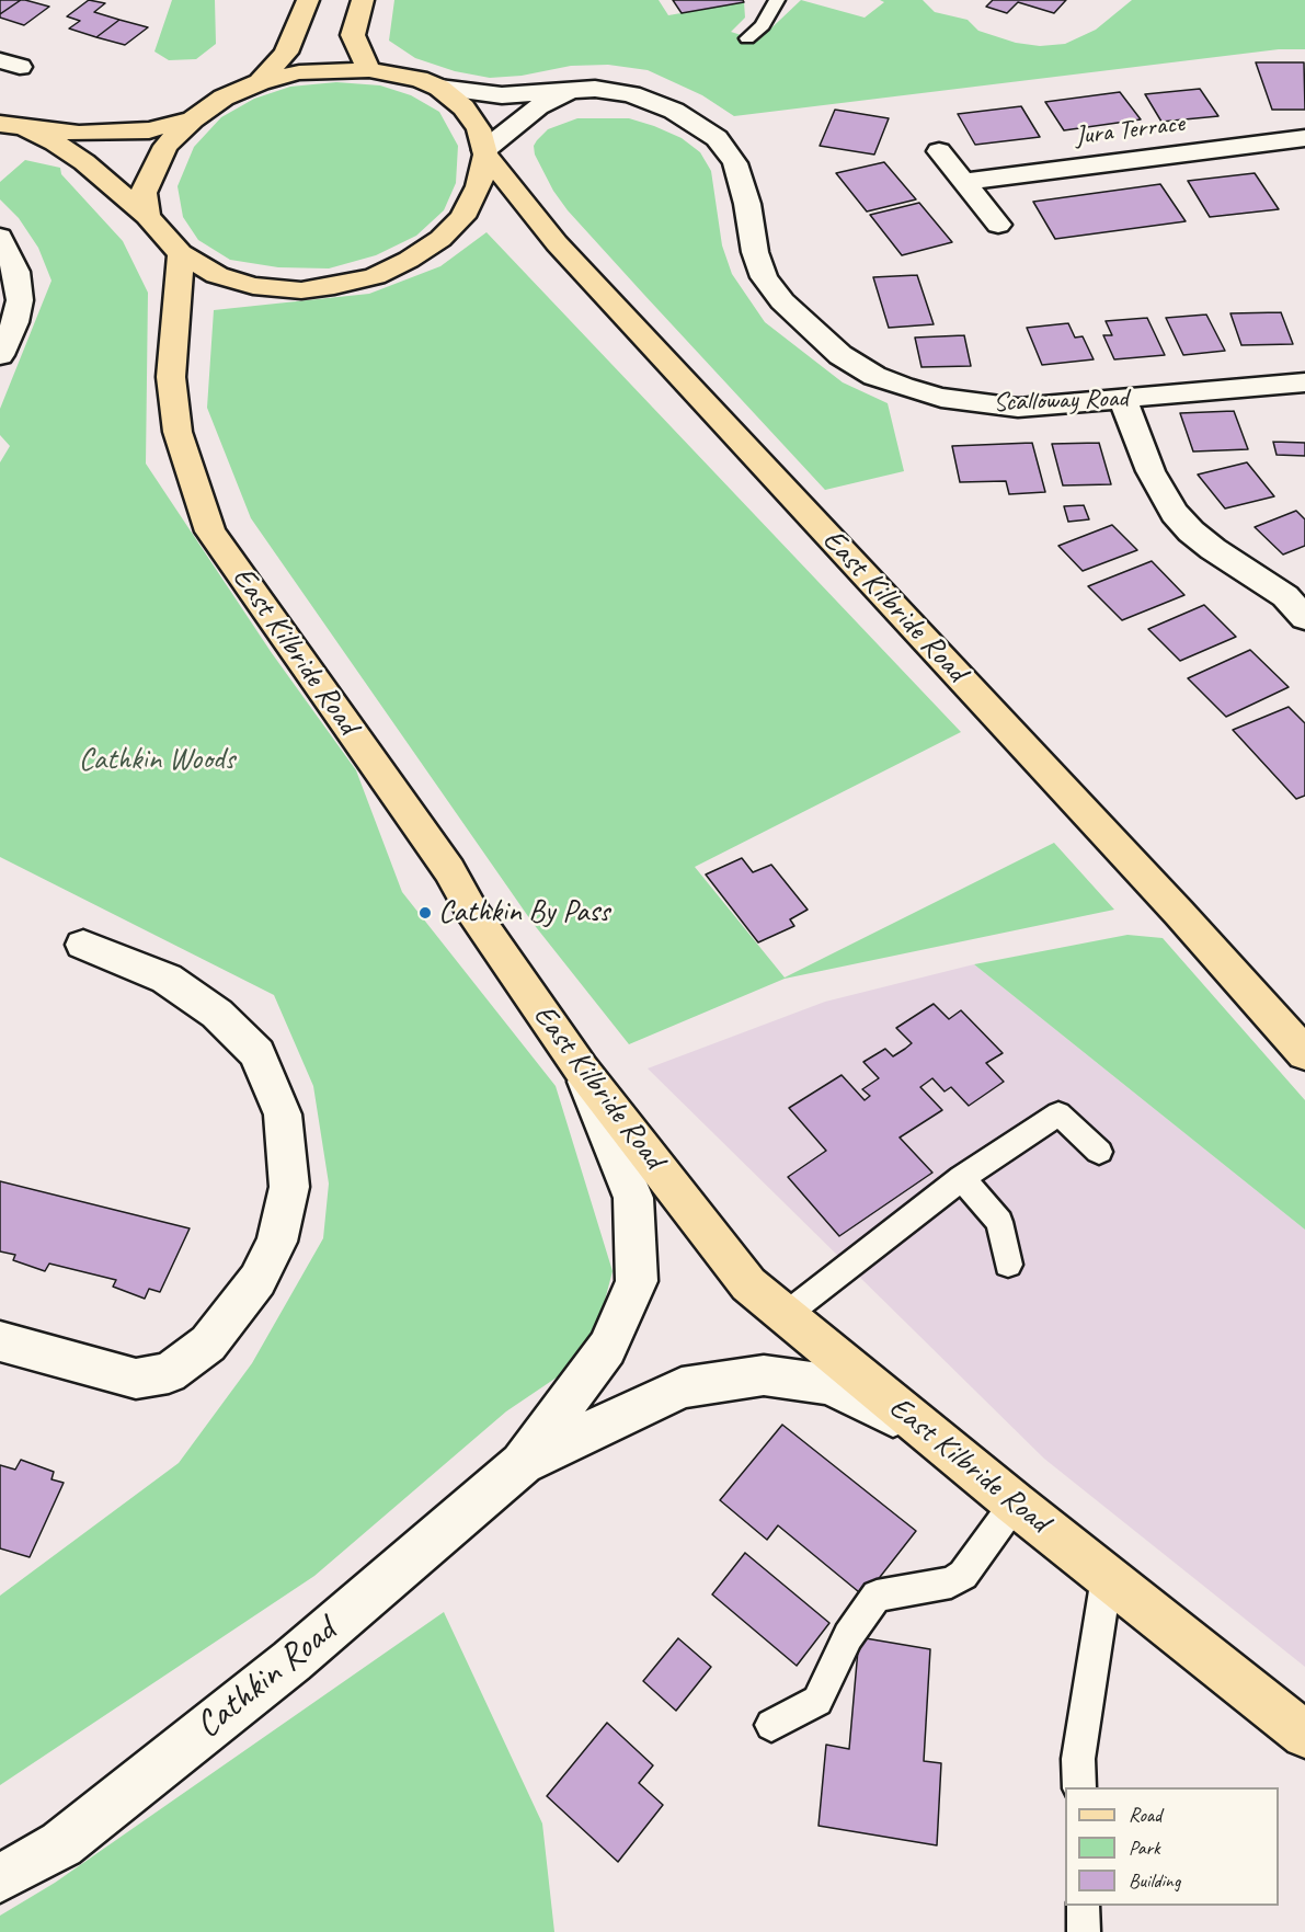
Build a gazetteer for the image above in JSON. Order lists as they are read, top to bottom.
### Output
{
  "streets": {
    "main road": ["East Kilbride Road"],
    "street": ["Jura Terrace", "Scalloway Road", "Cathkin Road"]
  },
  "crossings": [
    ["Scalloway Road", "East Kilbride Road"],
    ["East Kilbride Road", "Cathkin Road"]
  ],
  "parks": ["Cathkin Woods"],
  "places": ["Cathkin By Pass"],
  "legend": ["Road", "Park", "Building"]
}
